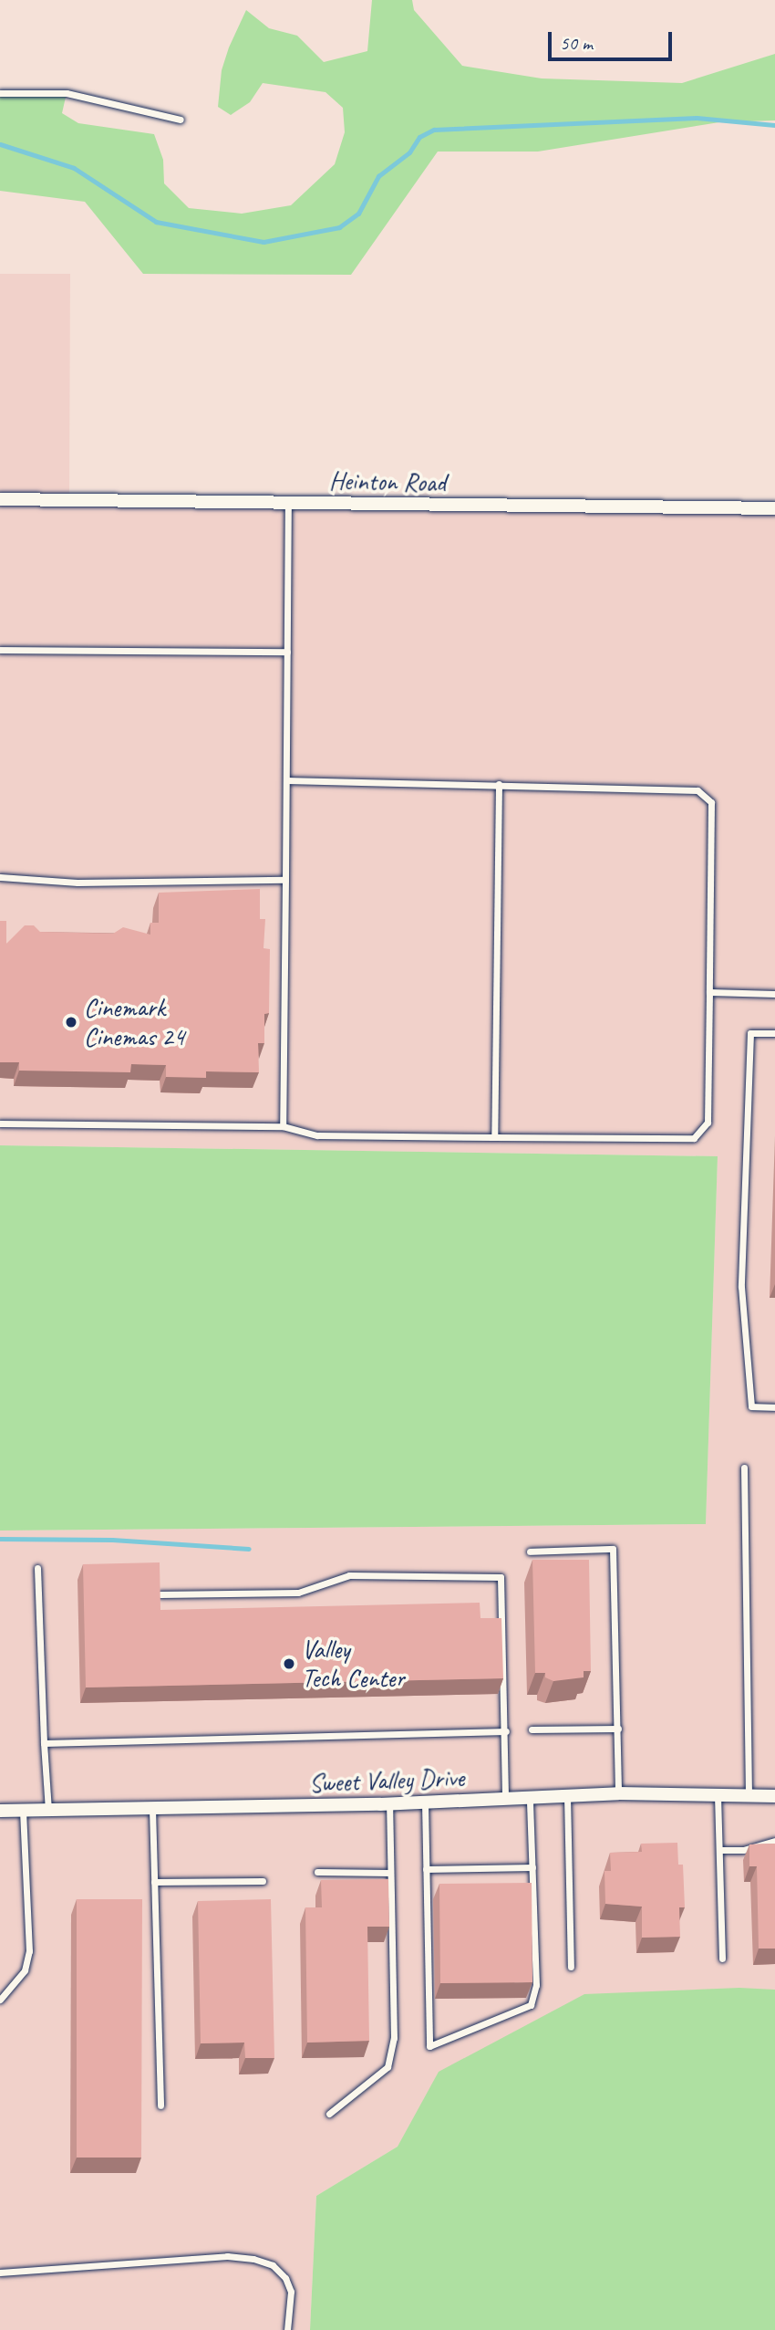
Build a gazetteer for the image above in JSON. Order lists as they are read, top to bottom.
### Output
{
  "streets": {
    "street": ["Heinton Road", "Sweet Valley Drive"]
  },
  "places": ["Cinemark Cinemas 24", "Valley Tech Center"],
  "scale_bar": "50 m"
}
